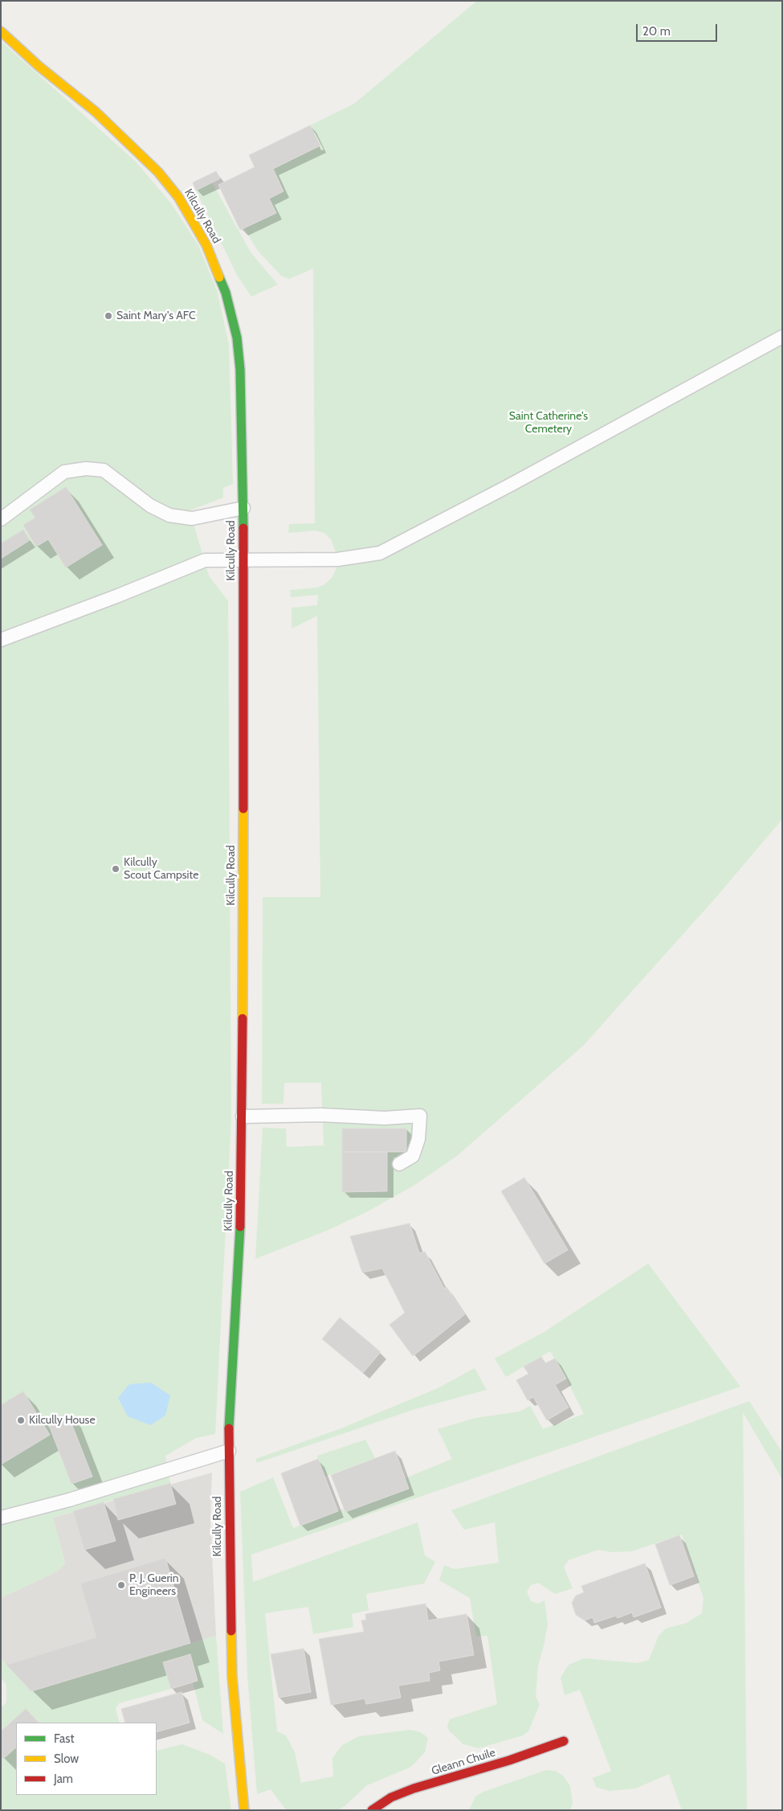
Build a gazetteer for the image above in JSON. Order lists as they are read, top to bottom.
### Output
{
  "streets": {
    "street": ["Kilcully Road", "Gleann Chuile"]
  },
  "parks": ["Saint Catherine's Cemetery"],
  "places": [
    "Saint Mary's AFC",
    "Kilcully Scout Campsite",
    "Kilcully House",
    "P. J. Guerin Engineers"
  ],
  "legend": ["Fast", "Slow", "Jam"],
  "scale_bar": "20 m"
}
